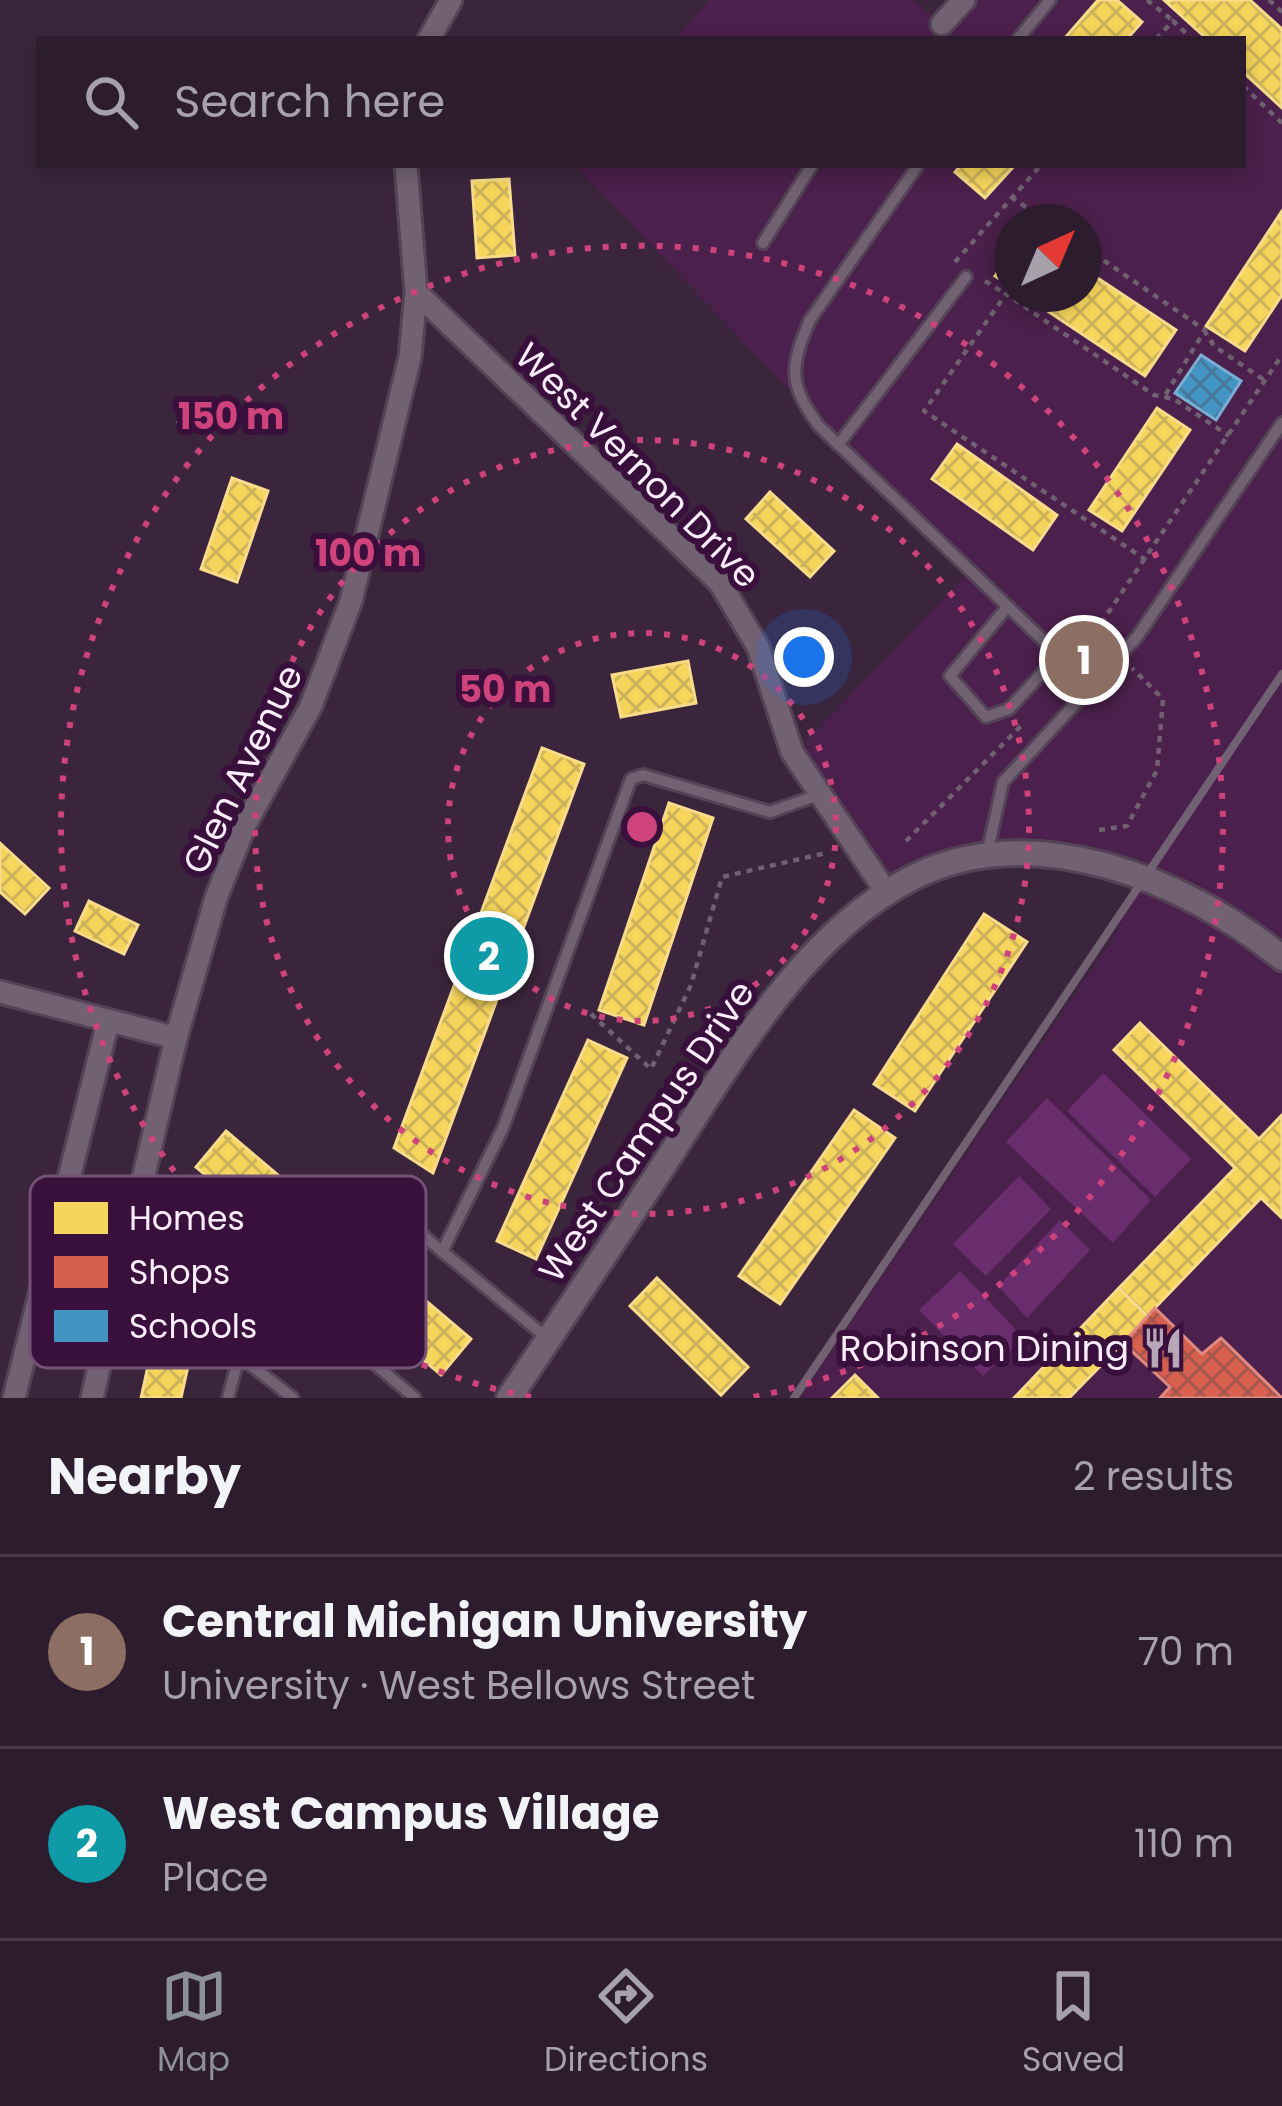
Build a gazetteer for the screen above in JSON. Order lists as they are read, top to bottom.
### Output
{
  "streets": {
    "street": ["West Vernon Drive", "Glen Avenue", "West Campus Drive"]
  },
  "crossings": [
    ["West Vernon Drive", "Glen Avenue"],
    ["West Vernon Drive", "West Campus Drive"]
  ],
  "places": {
    "restaurant": ["Robinson Dining"]
  },
  "legend": ["Homes", "Shops", "Schools"],
  "north": "top right",
  "page": {
    "search": "Search here",
    "pins": ["1", "2"],
    "heading": ["Nearby", "2 results"],
    "list": [
      {
        "mark": "1",
        "name": "Central Michigan University",
        "note": "University · West Bellows Street",
        "value": "70 m"
      },
      {
        "mark": "2",
        "name": "West Campus Village",
        "note": "Place",
        "value": "110 m"
      }
    ],
    "nav": ["Map", "Directions", "Saved"]
  },
  "rings": ["150 m", "100 m", "50 m"]
}
